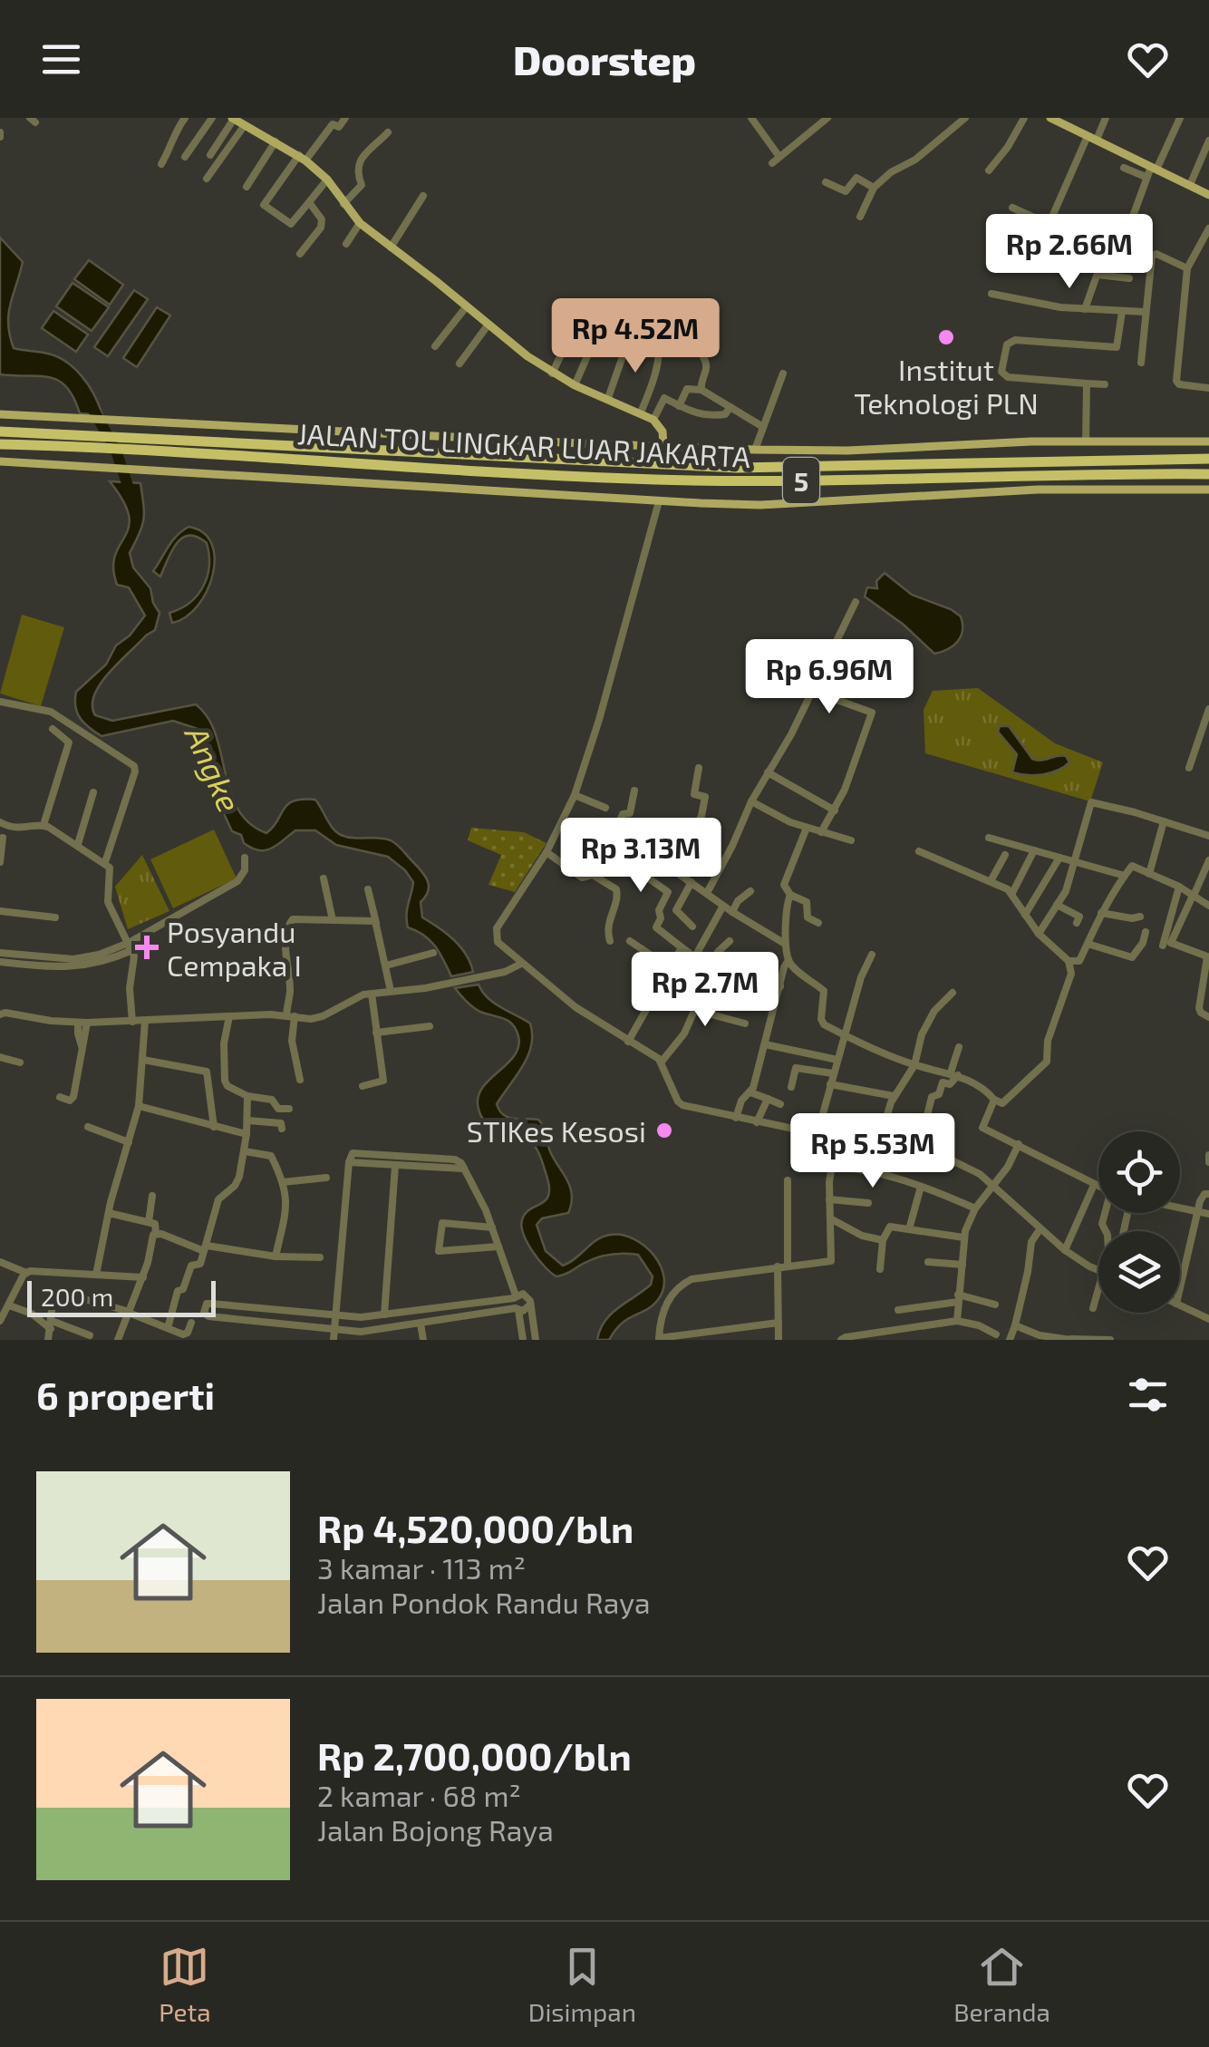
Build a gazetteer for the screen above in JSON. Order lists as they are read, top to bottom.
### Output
{
  "streets": {
    "highway": ["JALAN TOL LINGKAR LUAR JAKARTA", "5"]
  },
  "water": ["Angke"],
  "places": {
    "other": ["Institut Teknologi PLN", "STIKes Kesosi"],
    "health": ["Posyandu Cempaka I"]
  },
  "scale_bar": "200 m",
  "page": {
    "header": "Doorstep",
    "price": [
      "Rp 2.66M",
      "Rp 4.52M",
      "Rp 6.96M",
      "Rp 3.13M",
      "Rp 2.7M",
      "Rp 5.53M"
    ],
    "scale": "200 m",
    "heading": "6 properti",
    "list": [
      {
        "name": "Rp 4,520,000/bln",
        "note": "3 kamar · 113 m² · Jalan Pondok Randu Raya"
      },
      {
        "name": "Rp 2,700,000/bln",
        "note": "2 kamar · 68 m² · Jalan Bojong Raya"
      }
    ],
    "tabs": ["Peta", "Disimpan", "Beranda"]
  }
}
